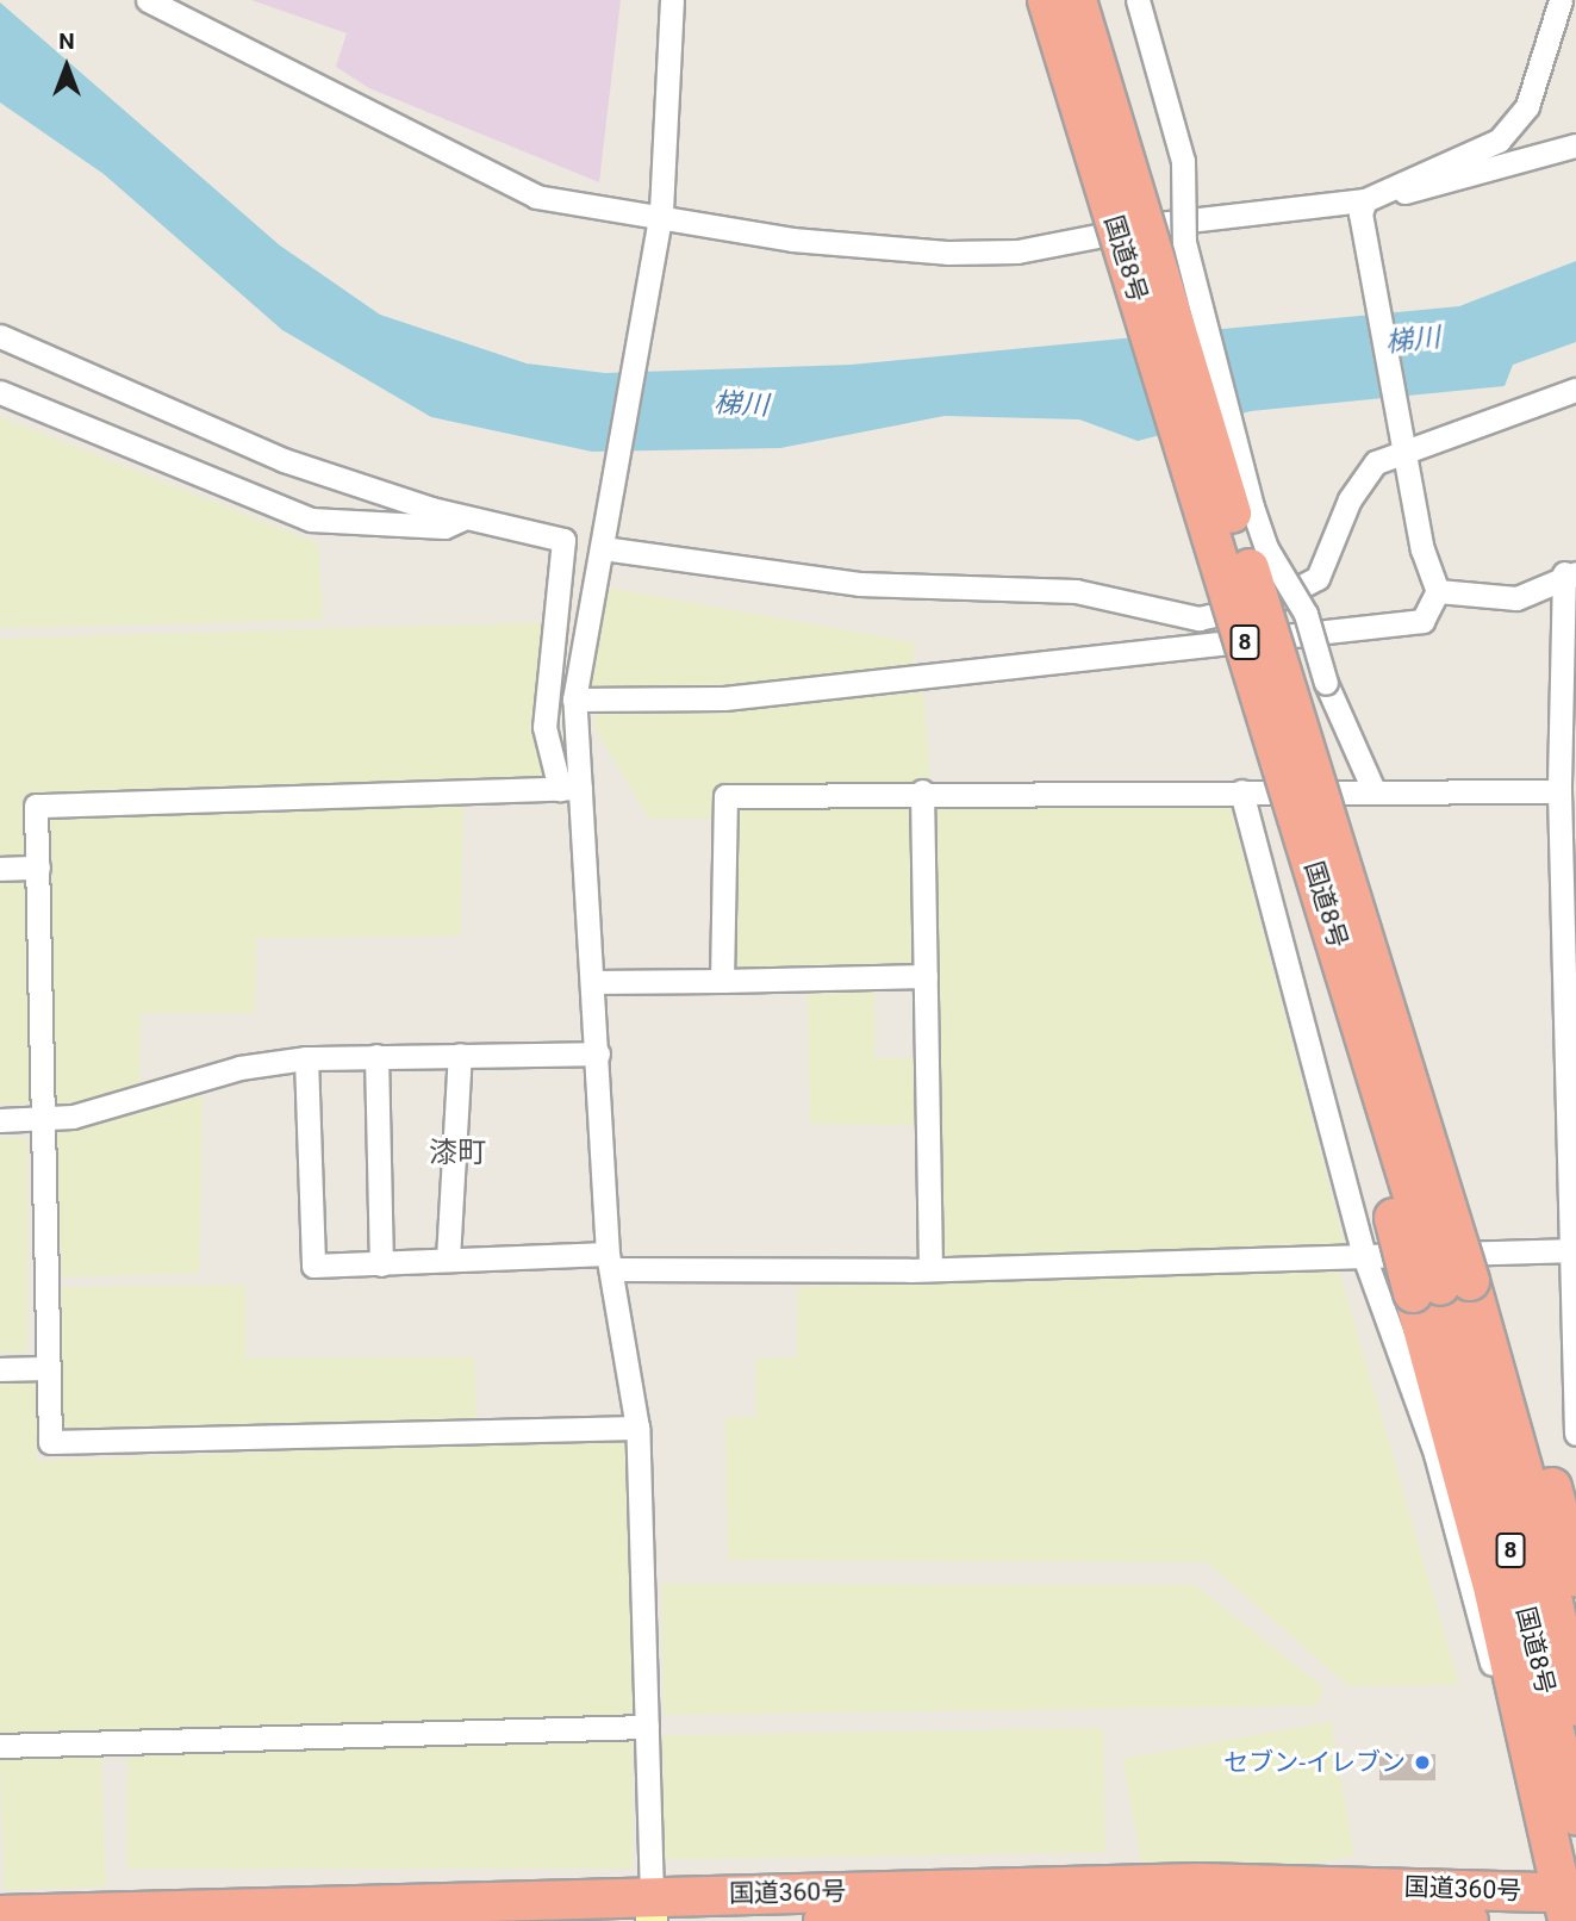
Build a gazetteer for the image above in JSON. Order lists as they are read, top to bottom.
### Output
{
  "streets": {
    "highway": ["国道8号", "8", "国道360号"]
  },
  "districts": ["漆町"],
  "water": ["梯川"],
  "places": ["セブン-イレブン"],
  "north": "top"
}
